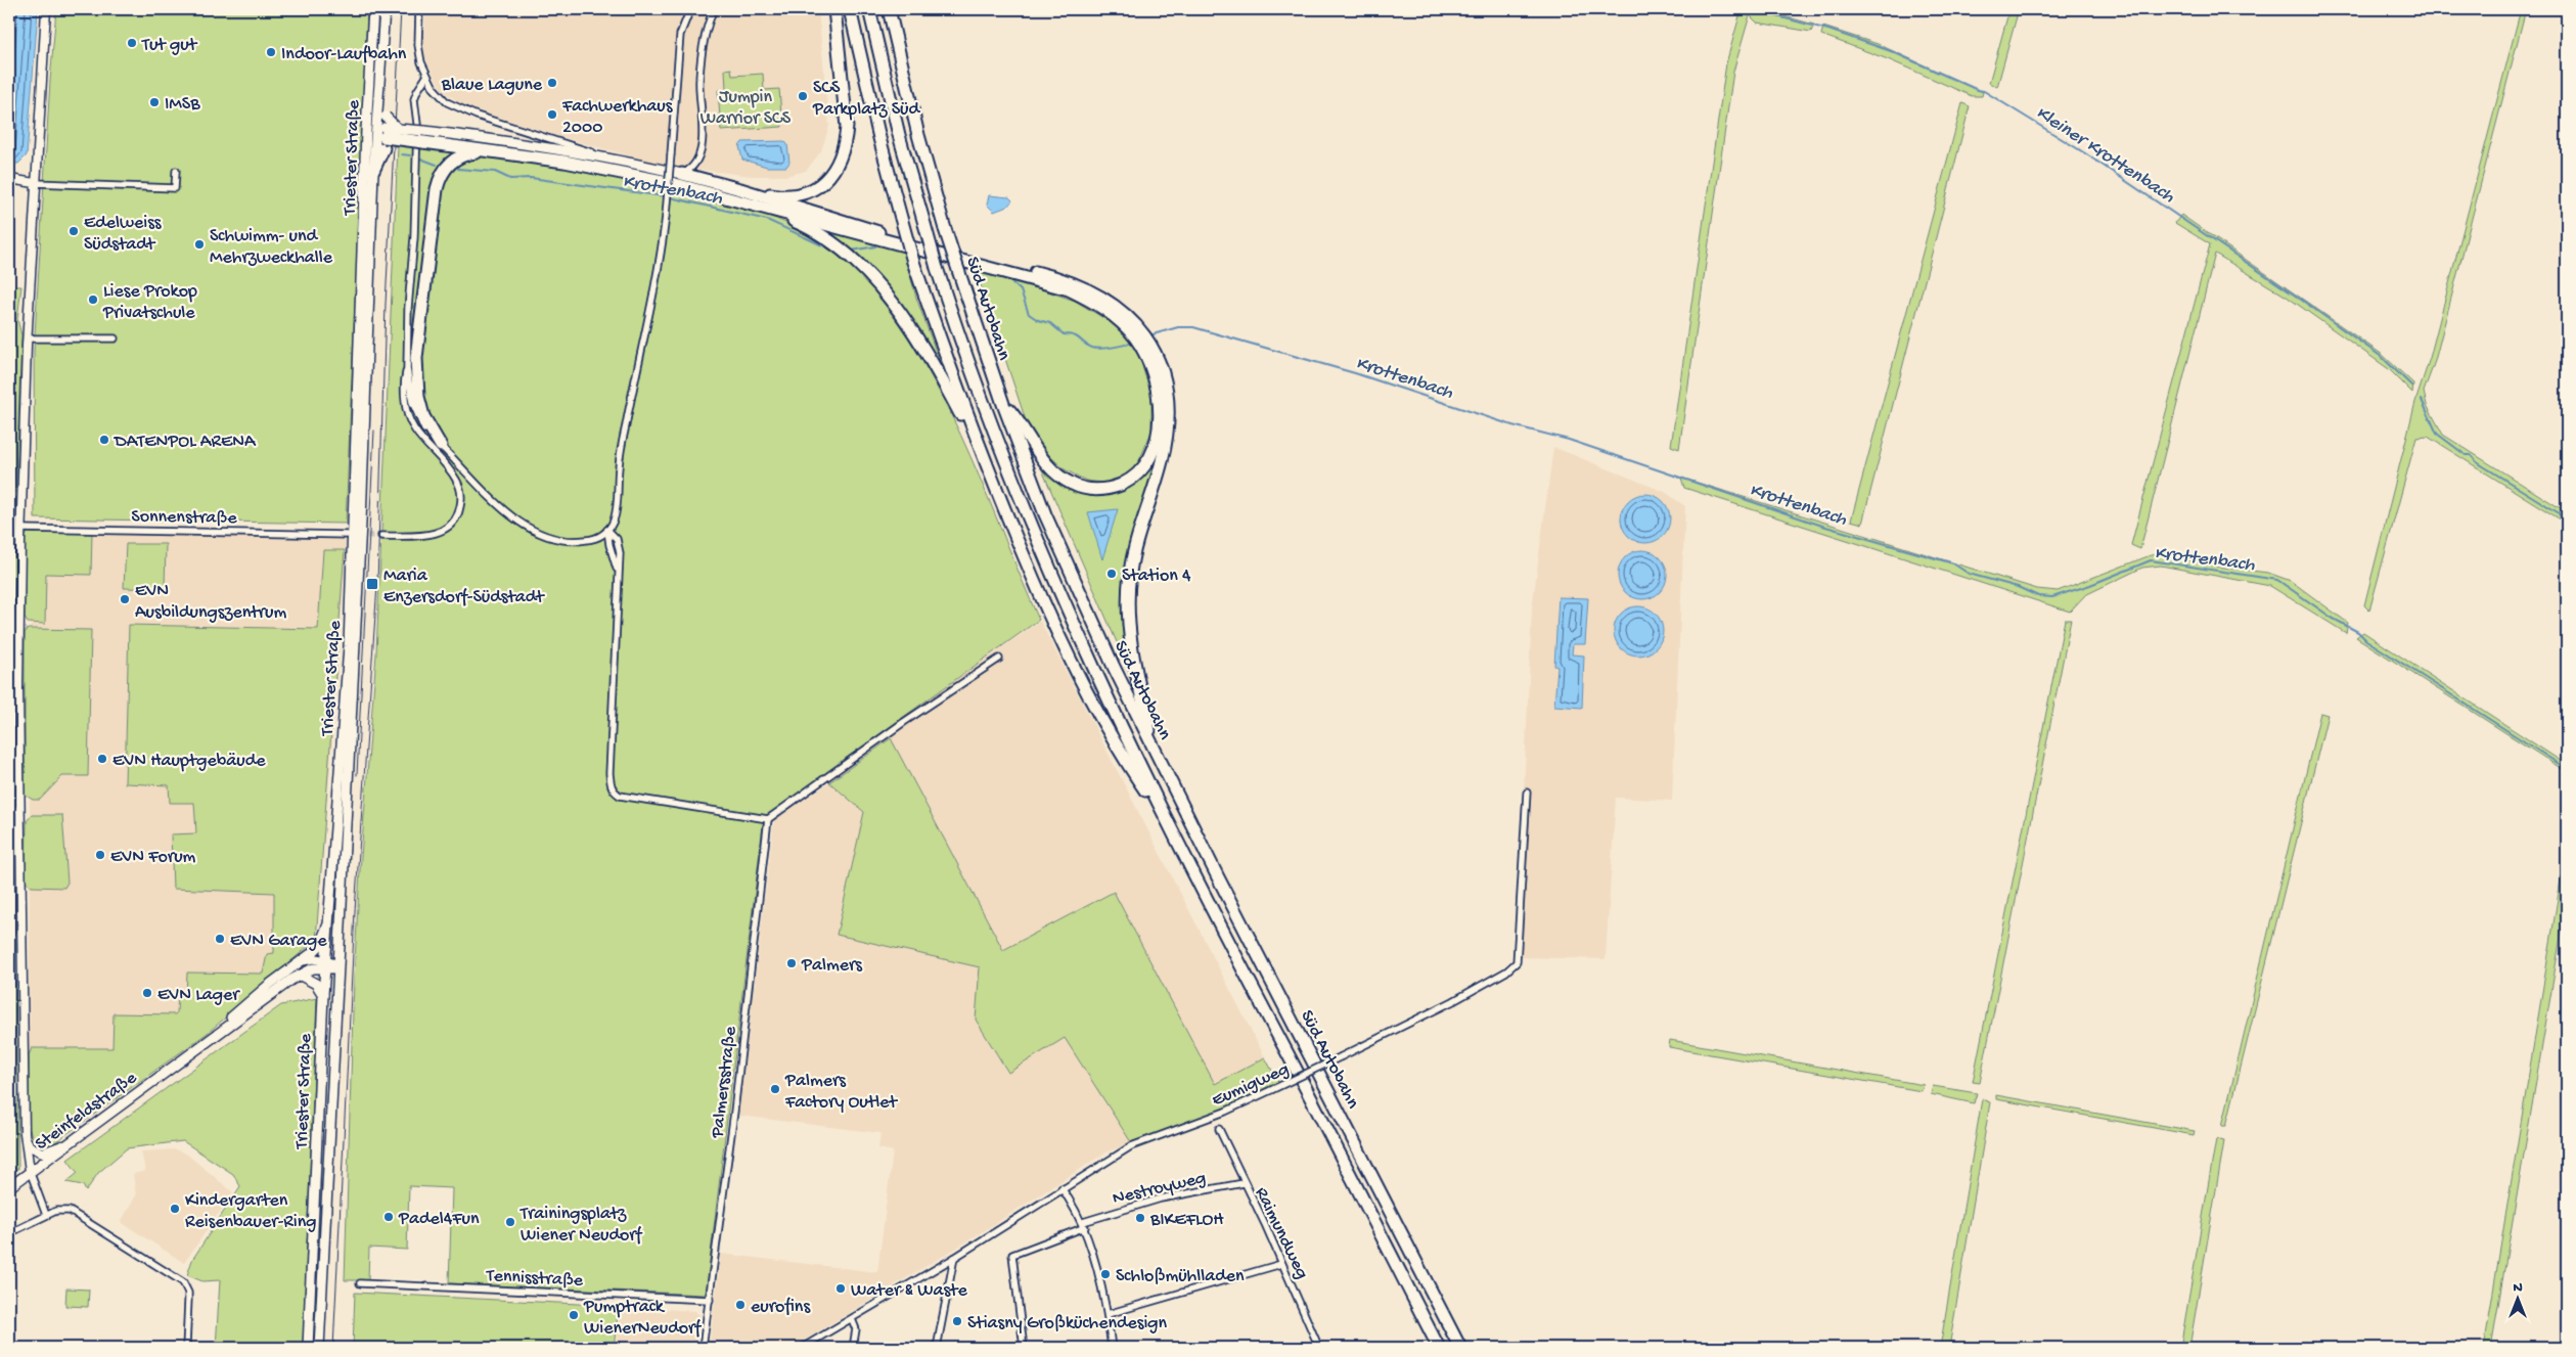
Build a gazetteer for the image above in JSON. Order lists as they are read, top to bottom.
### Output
{
  "streets": {
    "highway": ["Süd Autobahn"],
    "main road": ["Triester Straße", "Steinfeldstraße"],
    "street": [
      "Sonnenstraße",
      "Palmersstraße",
      "Eumigweg",
      "Nestroyweg",
      "Raimundweg",
      "Tennisstraße"
    ]
  },
  "crossings": [
    ["Triester Straße", "Steinfeldstraße"],
    ["Palmersstraße", "Tennisstraße"],
    ["Nestroyweg", "Raimundweg"]
  ],
  "water": ["Kleiner Krottenbach", "Krottenbach"],
  "parks": ["Jumpin Warrior SCS"],
  "places": {
    "other": [
      "Tut gut",
      "Indoor-Laufbahn",
      "Blaue Lagune",
      "SCS Parkplatz Süd",
      "IMSB",
      "Fachwerkhaus 2000",
      "Edelweiss Südstadt",
      "Schwimm- und Mehrzweckhalle",
      "Liese Prokop Privatschule",
      "DATENPOL ARENA",
      "Station 4",
      "EVN Ausbildungszentrum",
      "EVN Hauptgebäude",
      "EVN Forum",
      "EVN Garage",
      "Palmers",
      "EVN Lager",
      "Palmers Factory Outlet",
      "Kindergarten Reisenbauer-Ring",
      "Padel4Fun",
      "BIKEFLOH",
      "Trainingsplatz Wiener Neudorf",
      "Schloßmühlladen",
      "Water & Waste",
      "eurofins",
      "Pumptrack WienerNeudorf",
      "Stiasny Großküchendesign"
    ],
    "transit": ["Maria Enzersdorf-Südstadt"]
  },
  "north": "top"
}
